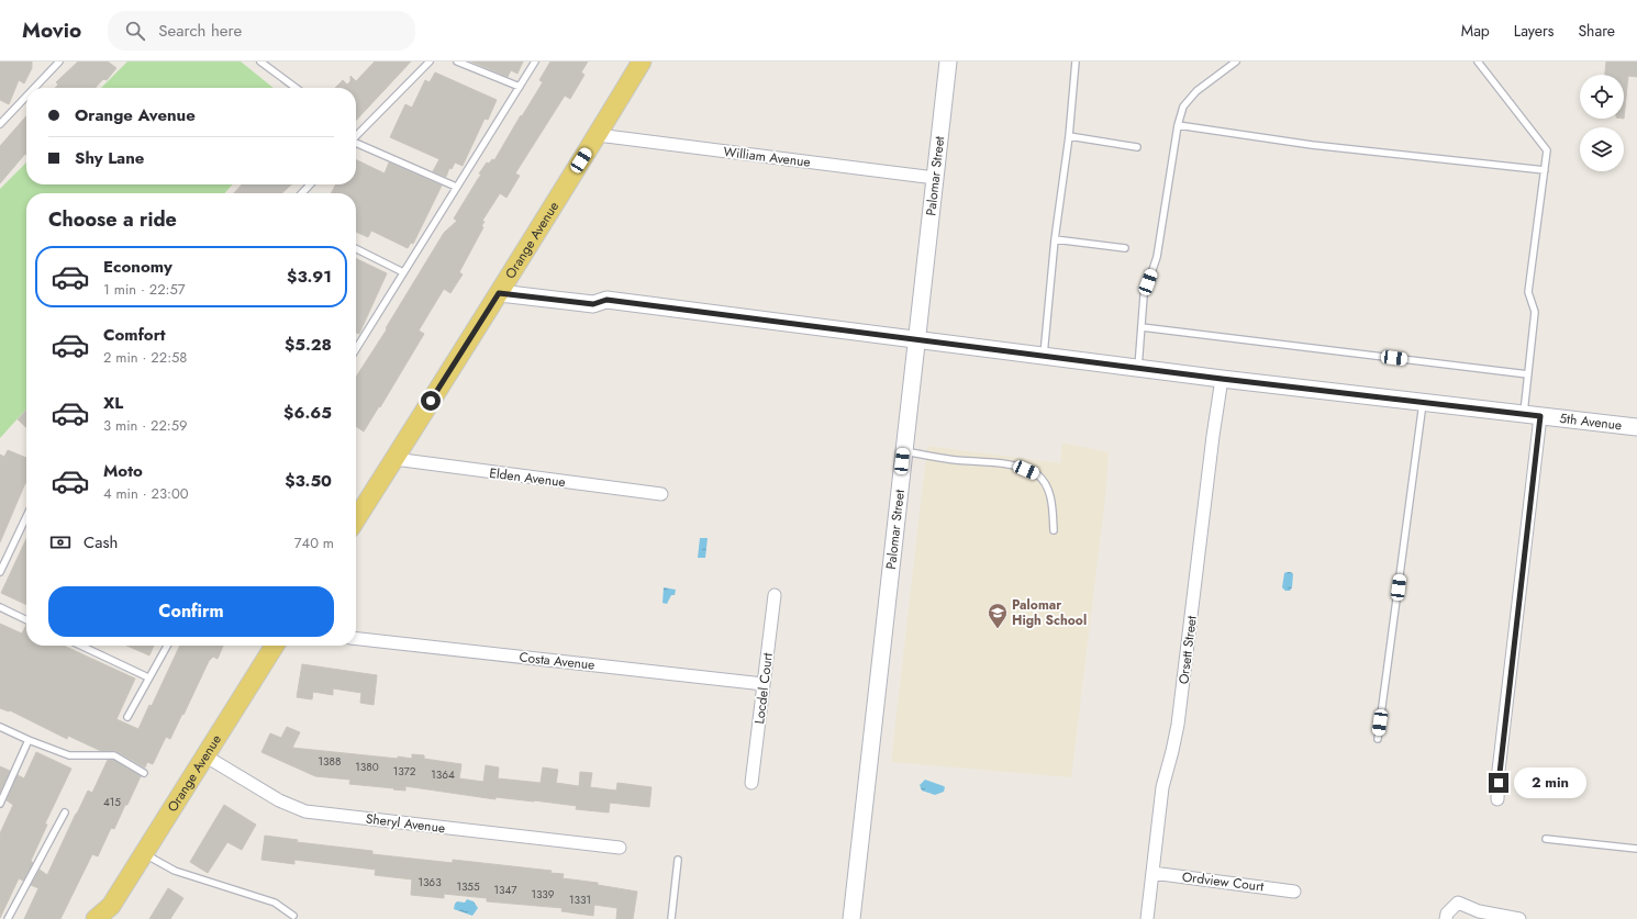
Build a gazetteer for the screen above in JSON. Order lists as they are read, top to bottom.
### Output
{
  "streets": {
    "main road": ["Orange Avenue"],
    "street": [
      "William Avenue",
      "Palomar Street",
      "5th Avenue",
      "Elden Avenue",
      "Orsett Street",
      "Costa Avenue",
      "Locdel Court",
      "Sheryl Avenue",
      "Ordview Court"
    ]
  },
  "crossings": [
    ["William Avenue", "Palomar Street"],
    ["William Avenue", "Orange Avenue"],
    ["Palomar Street", "5th Avenue"],
    ["Orange Avenue", "5th Avenue"],
    ["Orange Avenue", "Elden Avenue"],
    ["Orange Avenue", "Sheryl Avenue"],
    ["5th Avenue", "Orsett Street"],
    ["Orsett Street", "Ordview Court"],
    ["Costa Avenue", "Locdel Court"]
  ],
  "places": {
    "school or university": ["Palomar High School"]
  },
  "house_numbers": [
    "1388",
    "1380",
    "1372",
    "1364",
    "415",
    "1363",
    "1355",
    "1347",
    "1339",
    "1331"
  ],
  "page": {
    "header": "Movio",
    "search": "Search here",
    "nav": ["Map", "Layers", "Share"],
    "banner": ["Orange Avenue", "Shy Lane"],
    "heading": "Choose a ride",
    "list": [
      {
        "name": "Economy",
        "note": "1 min · 22:57",
        "value": "$3.91"
      },
      {
        "name": "Comfort",
        "note": "2 min · 22:58",
        "value": "$5.28"
      },
      {
        "name": "XL",
        "note": "3 min · 22:59",
        "value": "$6.65"
      },
      {
        "name": "Moto",
        "note": "4 min · 23:00",
        "value": "$3.50"
      }
    ],
    "pay": ["Cash", "740 m"],
    "buttons": "Confirm",
    "bubble": "2 min"
  }
}
